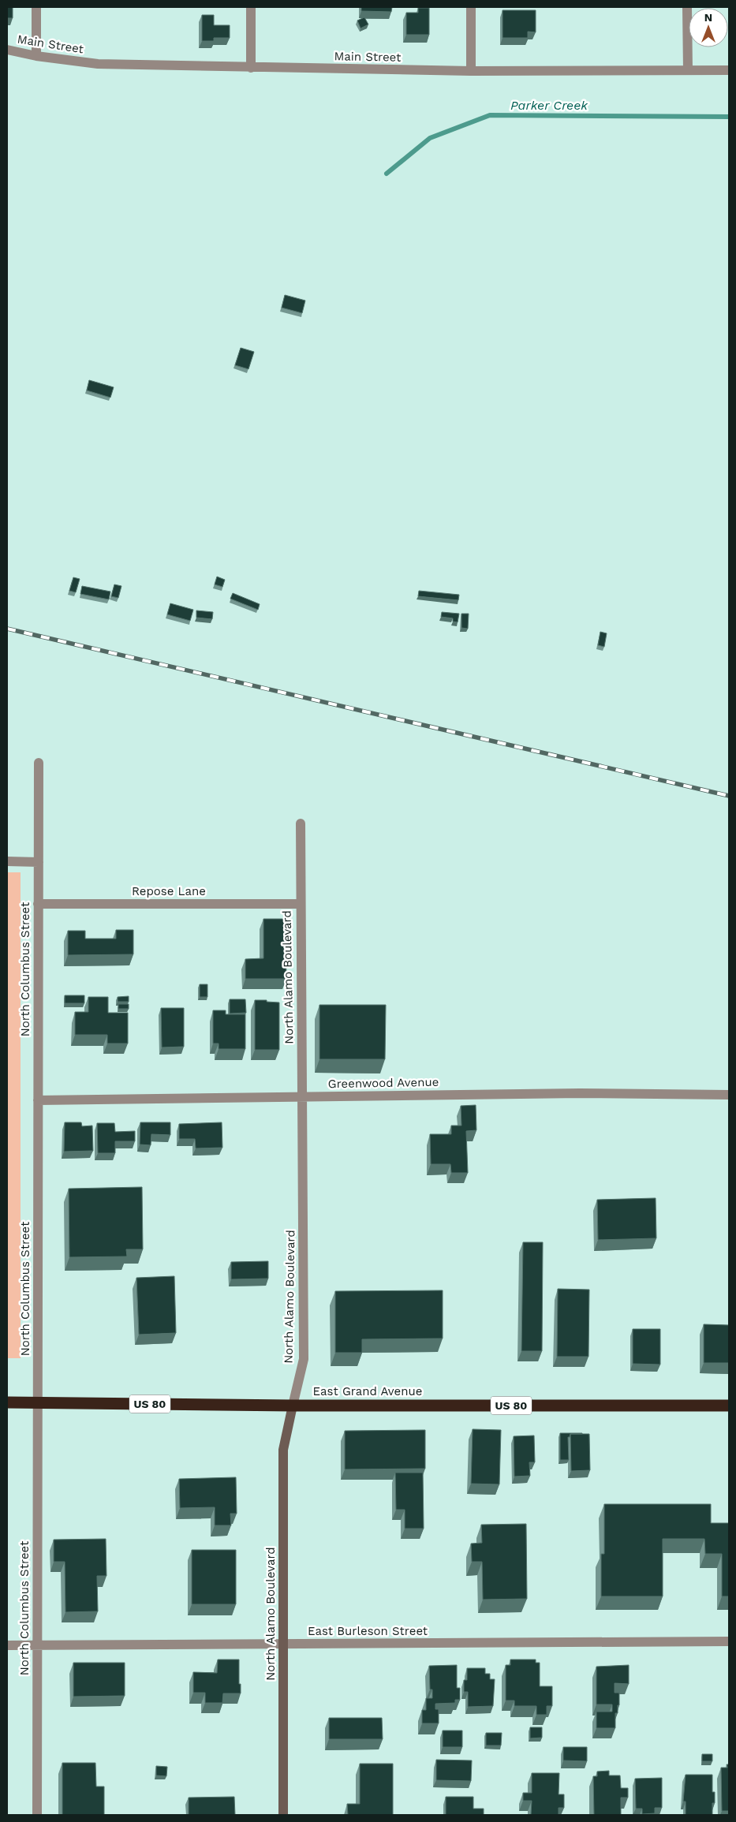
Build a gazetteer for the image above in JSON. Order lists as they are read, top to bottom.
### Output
{
  "streets": {
    "highway": ["East Grand Avenue", "US 80"],
    "street": [
      "Main Street",
      "Repose Lane",
      "North Columbus Street",
      "North Alamo Boulevard",
      "Greenwood Avenue",
      "East Burleson Street"
    ]
  },
  "crossings": [
    ["Repose Lane", "North Columbus Street"],
    ["Repose Lane", "North Alamo Boulevard"],
    ["North Columbus Street", "Greenwood Avenue"],
    ["North Columbus Street", "East Grand Avenue"],
    ["North Columbus Street", "East Burleson Street"],
    ["North Alamo Boulevard", "Greenwood Avenue"],
    ["North Alamo Boulevard", "East Grand Avenue"],
    ["North Alamo Boulevard", "East Burleson Street"]
  ],
  "water": ["Parker Creek"],
  "north": "top"
}
